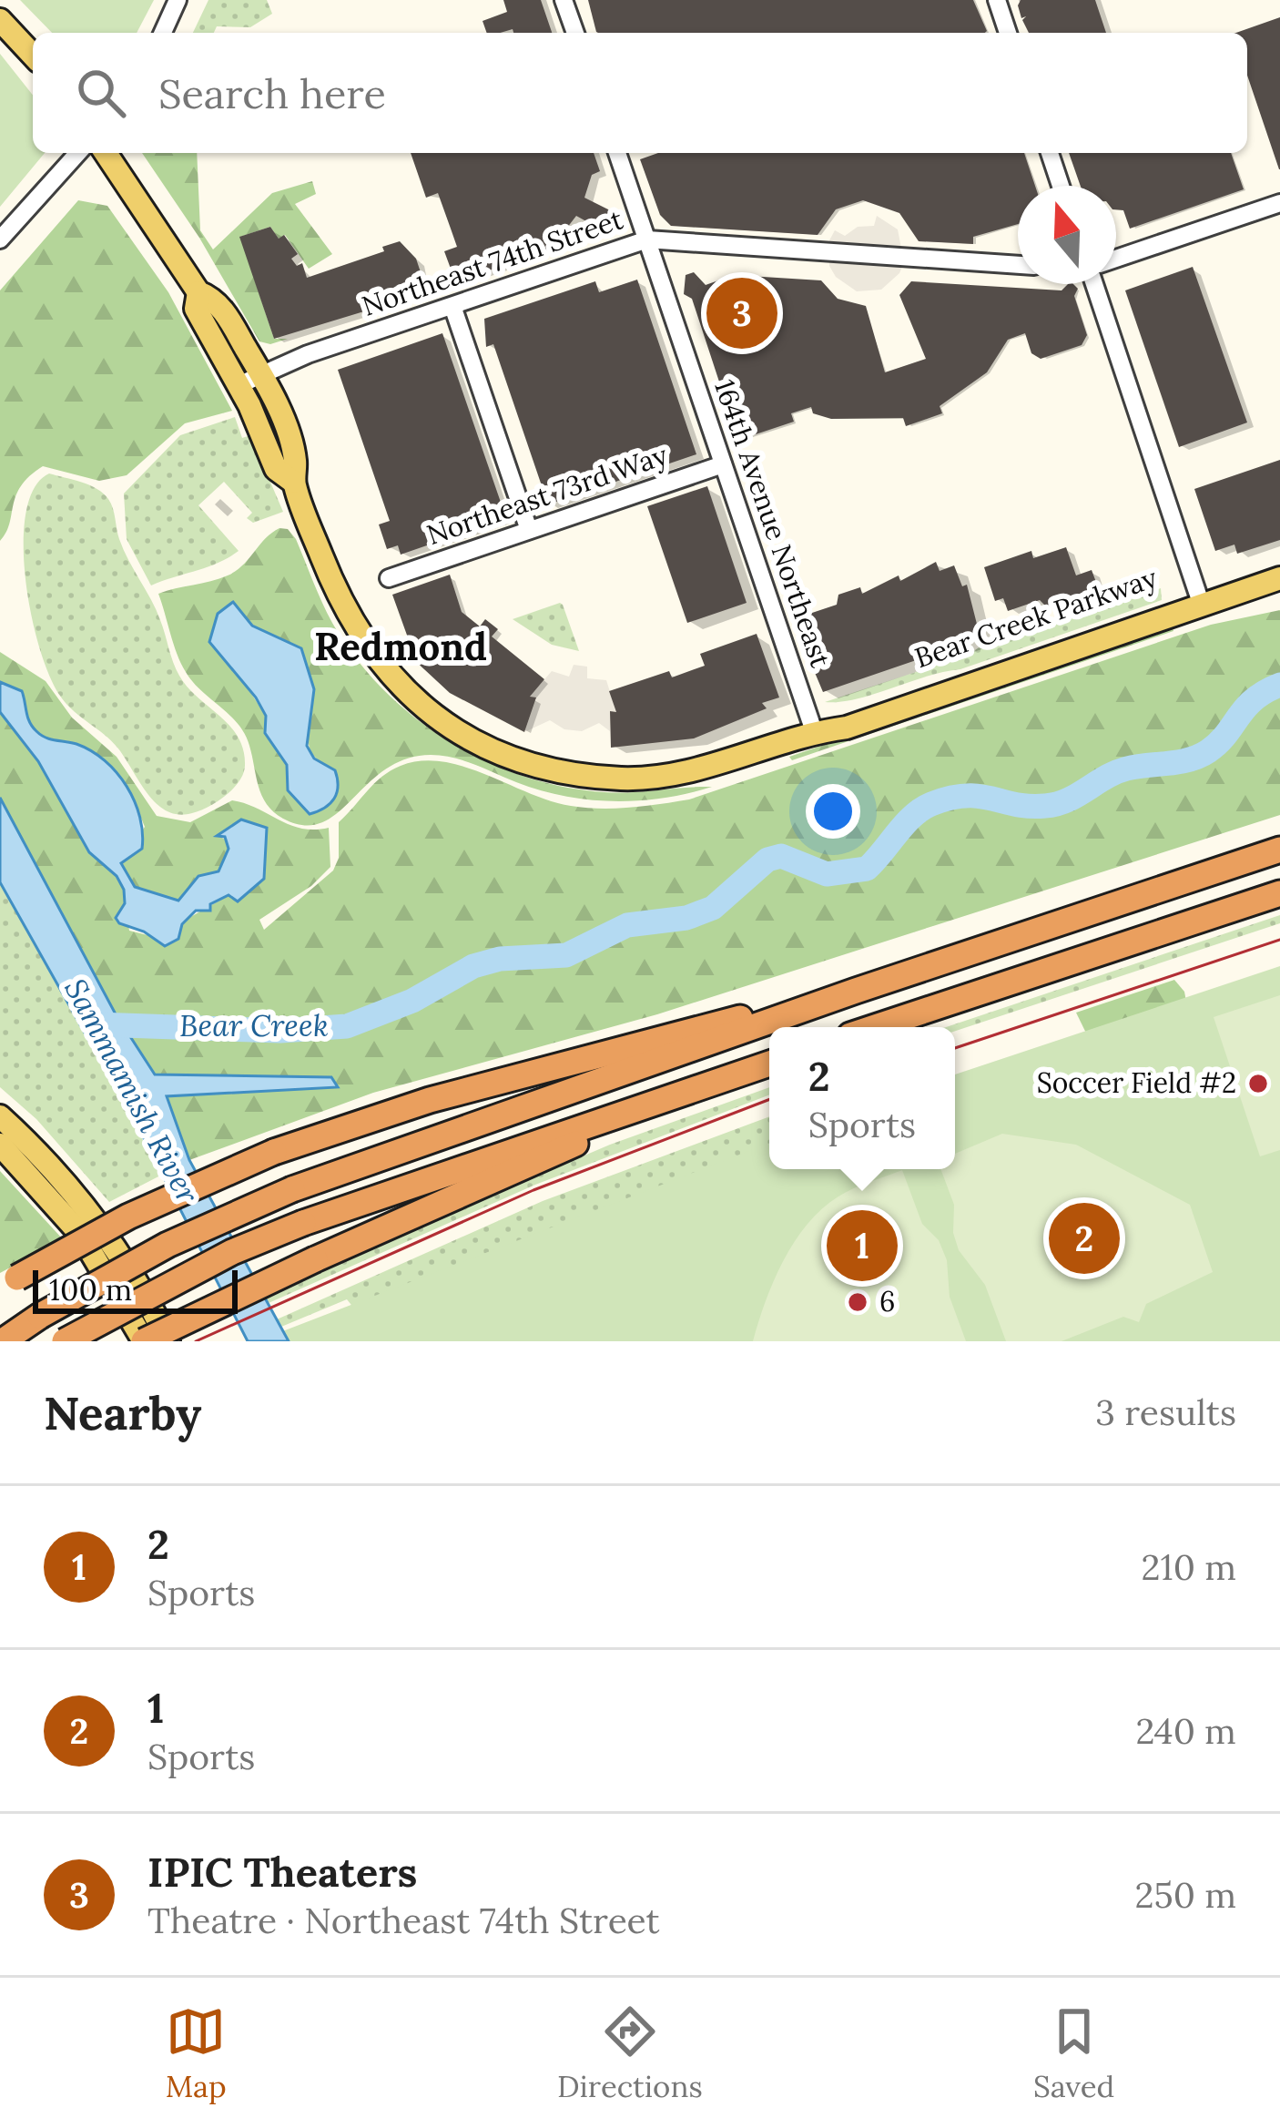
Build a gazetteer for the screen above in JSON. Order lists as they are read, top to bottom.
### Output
{
  "streets": {
    "main road": ["Bear Creek Parkway"],
    "street": ["Northeast 74th Street", "Northeast 73rd Way", "164th Avenue Northeast"]
  },
  "crossings": [
    ["Northeast 74th Street", "164th Avenue Northeast"],
    ["Northeast 74th Street", "Bear Creek Parkway"],
    ["Northeast 73rd Way", "164th Avenue Northeast"],
    ["164th Avenue Northeast", "Bear Creek Parkway"]
  ],
  "districts": ["Redmond"],
  "water": ["Bear Creek", "Sammamish River"],
  "places": ["Soccer Field #2", "6"],
  "scale_bar": "100 m",
  "north": "top",
  "page": {
    "search": "Search here",
    "pins": ["3", "2", "1"],
    "popup": ["2", "Sports"],
    "scale": "100 m",
    "heading": ["Nearby", "3 results"],
    "list": [
      {
        "mark": "1",
        "name": "2",
        "note": "Sports",
        "value": "210 m"
      },
      {
        "mark": "2",
        "name": "1",
        "note": "Sports",
        "value": "240 m"
      },
      {
        "mark": "3",
        "name": "IPIC Theaters",
        "note": "Theatre · Northeast 74th Street",
        "value": "250 m"
      }
    ],
    "nav": ["Map", "Directions", "Saved"]
  }
}
